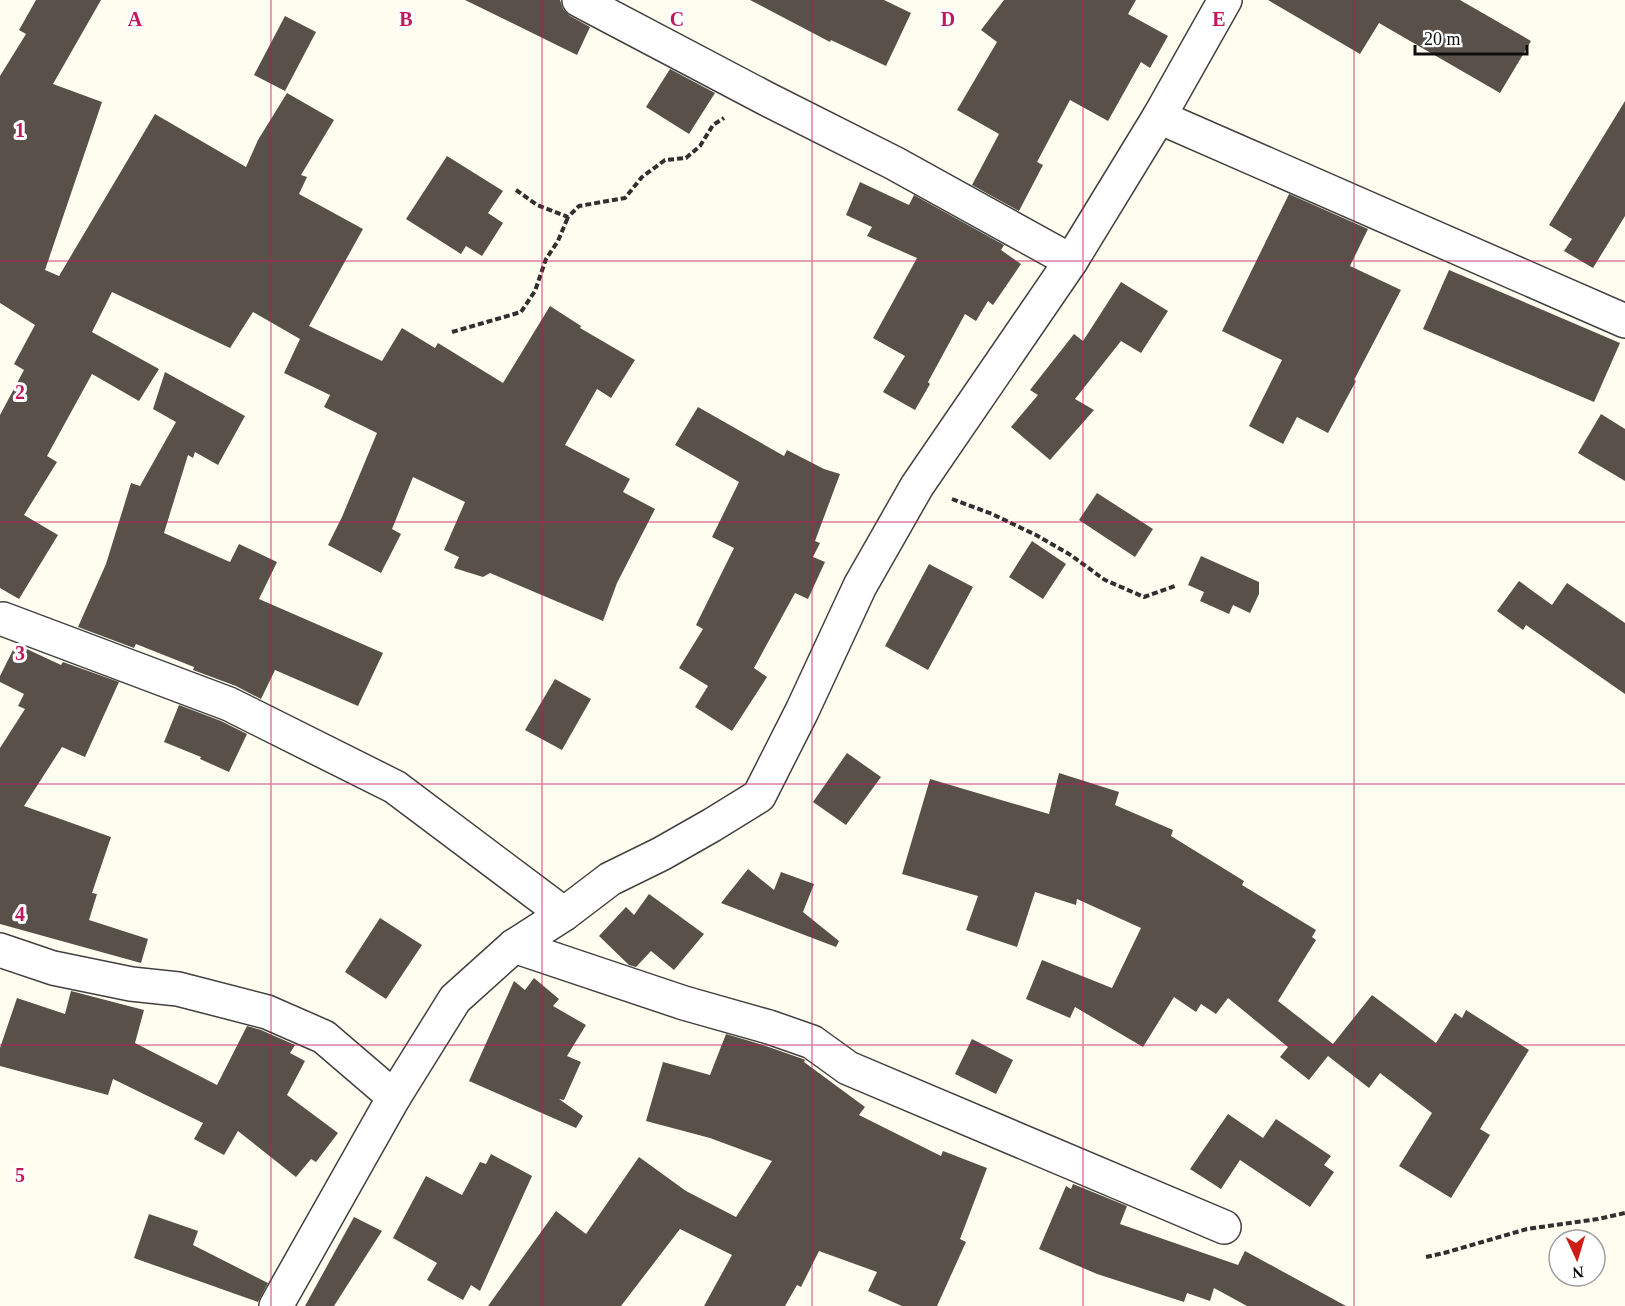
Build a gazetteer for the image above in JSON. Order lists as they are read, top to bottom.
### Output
{
  "scale_bar": "20 m",
  "north": "bottom",
  "grid": {
    "columns": [
      "A",
      "B",
      "C",
      "D",
      "E"
    ],
    "rows": [
      "1",
      "2",
      "3",
      "4",
      "5"
    ]
  }
}
